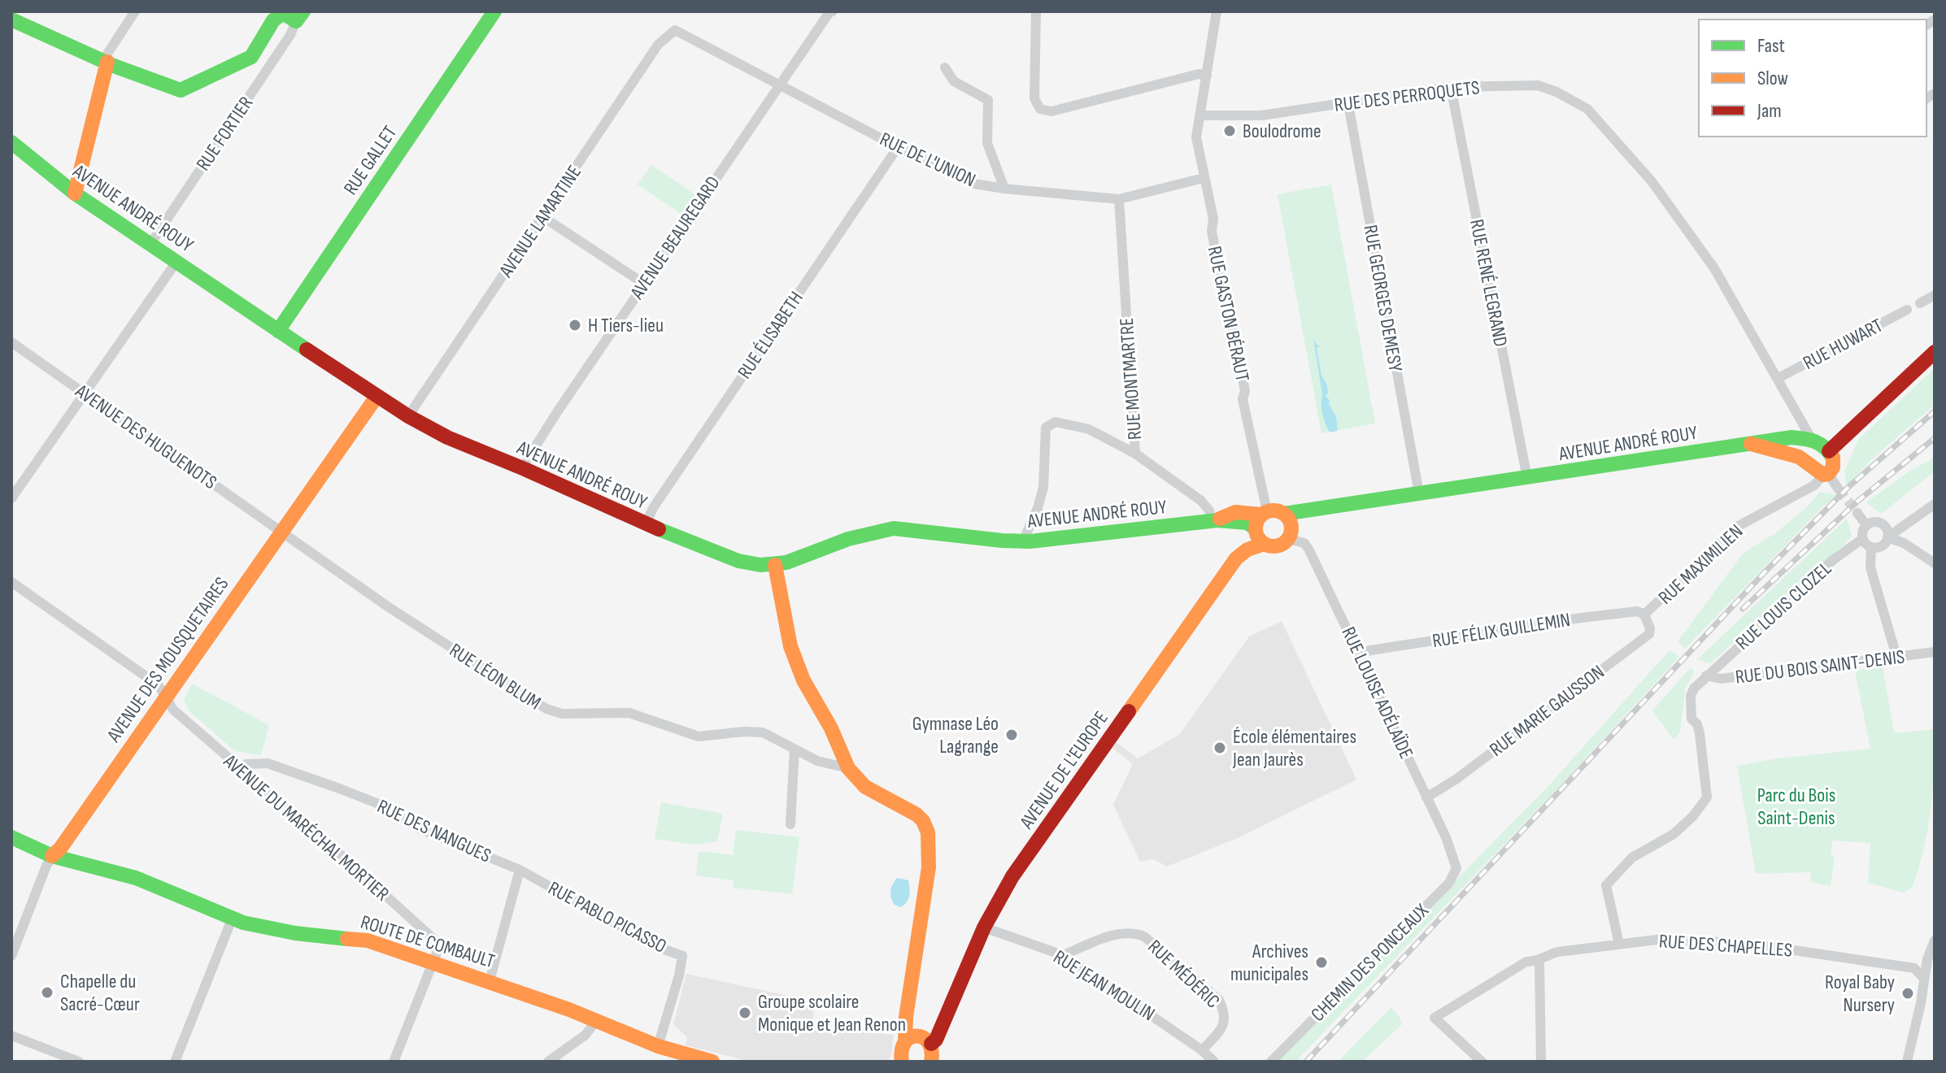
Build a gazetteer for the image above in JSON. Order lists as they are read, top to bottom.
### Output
{
  "streets": {
    "street": [
      "RUE DES PERROQUETS",
      "RUE FORTIER",
      "RUE DE L'UNION",
      "RUE GALLET",
      "AVENUE ANDRÉ ROUY",
      "AVENUE LAMARTINE",
      "AVENUE BEAUREGARD",
      "RUE RENÉ LEGRAND",
      "RUE GEORGES DEMESY",
      "RUE GASTON BÉRAUT",
      "RUE ÉLISABETH",
      "RUE HUWART",
      "RUE MONTMARTRE",
      "AVENUE DES HUGUENOTS",
      "RUE MAXIMILIEN",
      "RUE LOUIS CLOZEL",
      "RUE FÉLIX GUILLEMIN",
      "AVENUE DES MOUSQUETAIRES",
      "RUE DU BOIS SAINT-DENIS",
      "RUE LÉON BLUM",
      "RUE LOUISE ADÉLAÏDE",
      "RUE MARIE GAUSSON",
      "AVENUE DE L'EUROPE",
      "AVENUE DU MARÉCHAL MORTIER",
      "RUE DES NANGUES",
      "RUE PABLO PICASSO",
      "ROUTE DE COMBAULT",
      "RUE DES CHAPELLES",
      "CHEMIN DES PONCEAUX",
      "RUE MÉDÉRIC",
      "RUE JEAN MOULIN"
    ]
  },
  "crossings": [
    ["RUE DES PERROQUETS", "AVENUE ANDRÉ ROUY"],
    ["RUE DES PERROQUETS", "RUE RENÉ LEGRAND"],
    ["RUE DES PERROQUETS", "RUE GEORGES DEMESY"],
    ["RUE DES PERROQUETS", "RUE GASTON BÉRAUT"],
    ["RUE DES PERROQUETS", "RUE HUWART"],
    ["RUE FORTIER", "AVENUE ANDRÉ ROUY"],
    ["RUE DE L'UNION", "AVENUE LAMARTINE"],
    ["RUE DE L'UNION", "AVENUE BEAUREGARD"],
    ["RUE DE L'UNION", "RUE GASTON BÉRAUT"],
    ["RUE DE L'UNION", "RUE ÉLISABETH"],
    ["RUE DE L'UNION", "RUE MONTMARTRE"],
    ["RUE GALLET", "AVENUE ANDRÉ ROUY"],
    ["AVENUE ANDRÉ ROUY", "AVENUE LAMARTINE"],
    ["AVENUE ANDRÉ ROUY", "AVENUE BEAUREGARD"],
    ["AVENUE ANDRÉ ROUY", "RUE RENÉ LEGRAND"],
    ["AVENUE ANDRÉ ROUY", "RUE GEORGES DEMESY"],
    ["AVENUE ANDRÉ ROUY", "RUE GASTON BÉRAUT"],
    ["AVENUE ANDRÉ ROUY", "RUE ÉLISABETH"],
    ["AVENUE ANDRÉ ROUY", "RUE MONTMARTRE"],
    ["AVENUE ANDRÉ ROUY", "RUE MAXIMILIEN"],
    ["AVENUE ANDRÉ ROUY", "AVENUE DES MOUSQUETAIRES"],
    ["AVENUE ANDRÉ ROUY", "RUE LOUISE ADÉLAÏDE"],
    ["AVENUE ANDRÉ ROUY", "AVENUE DE L'EUROPE"],
    ["RUE GASTON BÉRAUT", "RUE LOUISE ADÉLAÏDE"],
    ["RUE GASTON BÉRAUT", "AVENUE DE L'EUROPE"],
    ["AVENUE DES HUGUENOTS", "AVENUE DES MOUSQUETAIRES"],
    ["AVENUE DES HUGUENOTS", "RUE LÉON BLUM"],
    ["RUE MAXIMILIEN", "RUE FÉLIX GUILLEMIN"],
    ["RUE MAXIMILIEN", "RUE MARIE GAUSSON"],
    ["RUE LOUIS CLOZEL", "RUE DU BOIS SAINT-DENIS"],
    ["RUE LOUIS CLOZEL", "RUE DES CHAPELLES"],
    ["RUE FÉLIX GUILLEMIN", "RUE LOUISE ADÉLAÏDE"],
    ["RUE FÉLIX GUILLEMIN", "RUE MARIE GAUSSON"],
    ["AVENUE DES MOUSQUETAIRES", "RUE LÉON BLUM"],
    ["AVENUE DES MOUSQUETAIRES", "AVENUE DU MARÉCHAL MORTIER"],
    ["AVENUE DES MOUSQUETAIRES", "ROUTE DE COMBAULT"],
    ["RUE LOUISE ADÉLAÏDE", "RUE MARIE GAUSSON"],
    ["RUE LOUISE ADÉLAÏDE", "AVENUE DE L'EUROPE"],
    ["RUE LOUISE ADÉLAÏDE", "CHEMIN DES PONCEAUX"],
    ["AVENUE DE L'EUROPE", "RUE JEAN MOULIN"],
    ["AVENUE DU MARÉCHAL MORTIER", "RUE DES NANGUES"],
    ["AVENUE DU MARÉCHAL MORTIER", "ROUTE DE COMBAULT"],
    ["RUE DES NANGUES", "RUE PABLO PICASSO"],
    ["RUE PABLO PICASSO", "ROUTE DE COMBAULT"],
    ["RUE MÉDÉRIC", "RUE JEAN MOULIN"]
  ],
  "parks": ["Parc du Bois Saint-Denis"],
  "places": [
    "Boulodrome",
    "H Tiers-lieu",
    "Gymnase Léo Lagrange",
    "École élémentaires Jean Jaurès",
    "Archives municipales",
    "Chapelle du Sacré-Cœur",
    "Royal Baby Nursery",
    "Groupe scolaire Monique et Jean Renon"
  ],
  "legend": ["Fast", "Slow", "Jam"]
}
